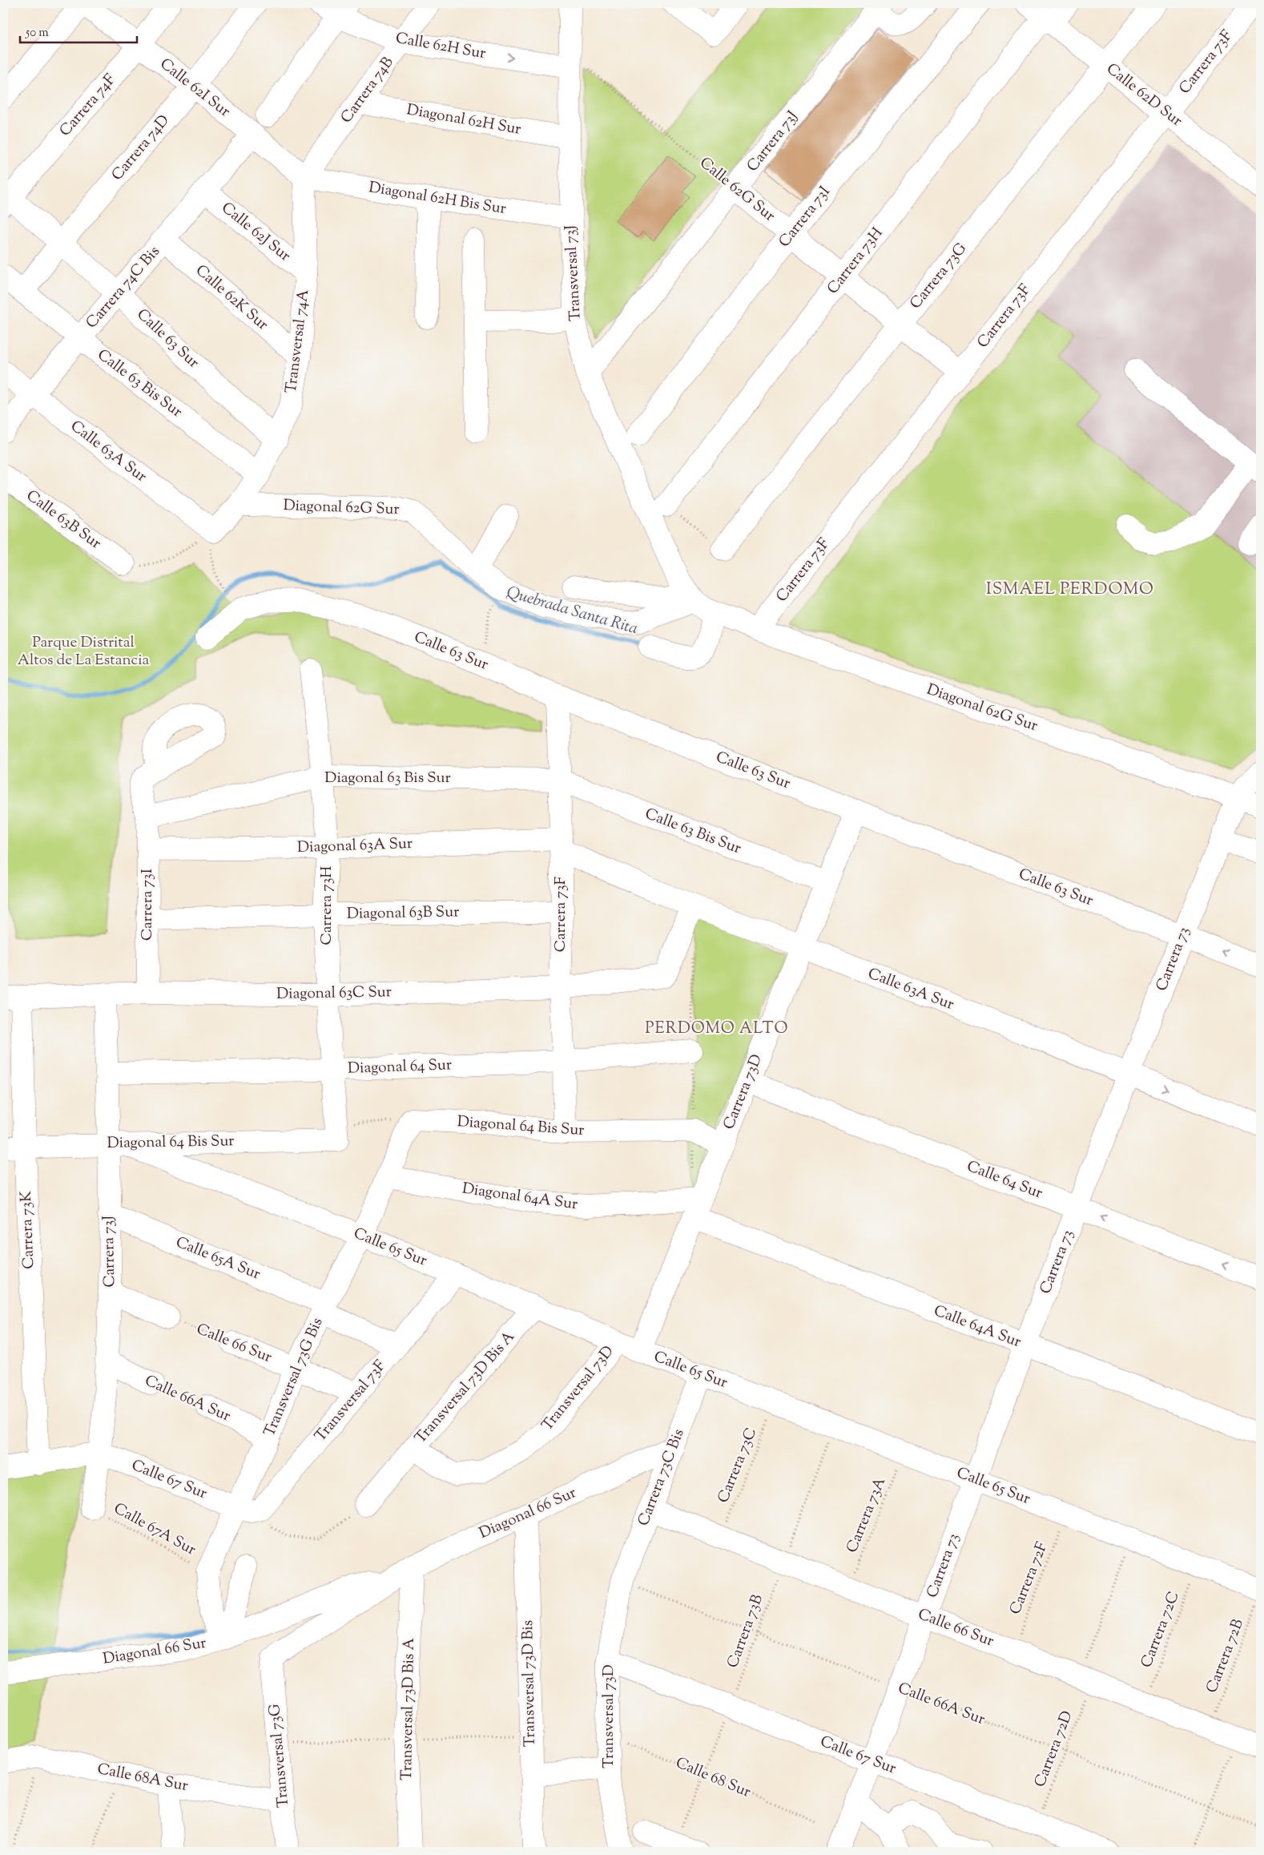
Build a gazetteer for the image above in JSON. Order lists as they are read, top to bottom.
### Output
{
  "streets": {
    "street": [
      "Calle 62H Sur",
      "Carrera 73F",
      "Calle 62I Sur",
      "Carrera 74B",
      "Calle 62D Sur",
      "Carrera 74F",
      "Diagonal 62H Sur",
      "Carrera 73J",
      "Carrera 74D",
      "Calle 62G Sur",
      "Diagonal 62H Bis Sur",
      "Carrera 73I",
      "Calle 62J Sur",
      "Carrera 73H",
      "Transversal 73J",
      "Carrera 73G",
      "Carrera 74C Bis",
      "Calle 62K Sur",
      "Calle 63 Sur",
      "Transversal 74A",
      "Calle 63 Bis Sur",
      "Calle 63A Sur",
      "Diagonal 62G Sur",
      "Calle 63B Sur",
      "Diagonal 63 Bis Sur",
      "Diagonal 63A Sur",
      "Diagonal 63B Sur",
      "Carrera 73",
      "Diagonal 63C Sur",
      "Diagonal 64 Sur",
      "Carrera 73D",
      "Diagonal 64 Bis Sur",
      "Calle 64 Sur",
      "Diagonal 64A Sur",
      "Carrera 73K",
      "Calle 65 Sur",
      "Calle 65A Sur",
      "Calle 64A Sur",
      "Calle 66 Sur",
      "Transversal 73G Bis",
      "Transversal 73D Bis A",
      "Transversal 73D",
      "Calle 66A Sur",
      "Transversal 73F",
      "Carrera 73C Bis",
      "Calle 67 Sur",
      "Diagonal 66 Sur",
      "Transversal 73D Bis",
      "Transversal 73G",
      "Calle 68A Sur"
    ],
    "path": [
      "Carrera 73C",
      "Carrera 73A",
      "Calle 67A Sur",
      "Carrera 72F",
      "Carrera 72C",
      "Carrera 73B",
      "Carrera 72B",
      "Carrera 72D",
      "Calle 68 Sur"
    ]
  },
  "crossings": [
    ["Calle 62H Sur", "Carrera 74B"],
    ["Calle 62H Sur", "Calle 62G Sur"],
    ["Calle 62H Sur", "Transversal 73J"],
    ["Carrera 73F", "Calle 62D Sur"],
    ["Carrera 73F", "Calle 62G Sur"],
    ["Carrera 73F", "Calle 63 Sur"],
    ["Carrera 73F", "Calle 63 Bis Sur"],
    ["Carrera 73F", "Calle 63A Sur"],
    ["Carrera 73F", "Diagonal 62G Sur"],
    ["Carrera 73F", "Diagonal 63 Bis Sur"],
    ["Carrera 73F", "Diagonal 63A Sur"],
    ["Carrera 73F", "Diagonal 63B Sur"],
    ["Carrera 73F", "Diagonal 63C Sur"],
    ["Carrera 73F", "Diagonal 64 Sur"],
    ["Carrera 73F", "Diagonal 64 Bis Sur"],
    ["Calle 62I Sur", "Carrera 74B"],
    ["Calle 62I Sur", "Carrera 74F"],
    ["Calle 62I Sur", "Carrera 74D"],
    ["Calle 62I Sur", "Diagonal 62H Bis Sur"],
    ["Calle 62I Sur", "Transversal 74A"],
    ["Carrera 74B", "Diagonal 62H Sur"],
    ["Carrera 74B", "Diagonal 62H Bis Sur"],
    ["Carrera 74B", "Transversal 74A"],
    ["Calle 62D Sur", "Carrera 73H"],
    ["Calle 62D Sur", "Carrera 73G"],
    ["Carrera 74F", "Calle 63 Sur"],
    ["Diagonal 62H Sur", "Transversal 73J"],
    ["Carrera 73J", "Calle 62G Sur"],
    ["Carrera 73J", "Transversal 73J"],
    ["Carrera 73J", "Diagonal 63C Sur"],
    ["Carrera 73J", "Diagonal 64 Sur"],
    ["Carrera 73J", "Diagonal 64 Bis Sur"],
    ["Carrera 73J", "Calle 65 Sur"],
    ["Carrera 73J", "Calle 65A Sur"],
    ["Carrera 73J", "Calle 66A Sur"],
    ["Carrera 73J", "Calle 67 Sur"],
    ["Carrera 73J", "Calle 67A Sur"],
    ["Carrera 74D", "Calle 63 Sur"],
    ["Carrera 74D", "Calle 63 Bis Sur"],
    ["Calle 62G Sur", "Carrera 73I"],
    ["Calle 62G Sur", "Carrera 73H"],
    ["Calle 62G Sur", "Transversal 73J"],
    ["Calle 62G Sur", "Carrera 73G"],
    ["Diagonal 62H Bis Sur", "Transversal 73J"],
    ["Diagonal 62H Bis Sur", "Transversal 74A"],
    ["Carrera 73I", "Diagonal 63 Bis Sur"],
    ["Carrera 73I", "Diagonal 63A Sur"],
    ["Carrera 73I", "Diagonal 63B Sur"],
    ["Carrera 73I", "Diagonal 63C Sur"],
    ["Calle 62J Sur", "Carrera 74C Bis"],
    ["Calle 62J Sur", "Transversal 74A"],
    ["Carrera 73H", "Diagonal 63 Bis Sur"],
    ["Carrera 73H", "Diagonal 63A Sur"],
    ["Carrera 73H", "Diagonal 63B Sur"],
    ["Carrera 73H", "Diagonal 63C Sur"],
    ["Carrera 73H", "Diagonal 64 Sur"],
    ["Carrera 73H", "Diagonal 64 Bis Sur"],
    ["Transversal 73J", "Diagonal 62G Sur"],
    ["Carrera 74C Bis", "Calle 62K Sur"],
    ["Carrera 74C Bis", "Calle 63 Sur"],
    ["Carrera 74C Bis", "Calle 63 Bis Sur"],
    ["Carrera 74C Bis", "Calle 63A Sur"],
    ["Calle 62K Sur", "Transversal 74A"],
    ["Calle 63 Sur", "Transversal 74A"],
    ["Calle 63 Sur", "Carrera 73"],
    ["Calle 63 Sur", "Carrera 73D"],
    ["Transversal 74A", "Calle 63 Bis Sur"],
    ["Transversal 74A", "Calle 63A Sur"],
    ["Transversal 74A", "Diagonal 62G Sur"],
    ["Calle 63 Bis Sur", "Diagonal 63 Bis Sur"],
    ["Calle 63 Bis Sur", "Carrera 73D"],
    ["Calle 63A Sur", "Diagonal 63A Sur"],
    ["Calle 63A Sur", "Carrera 73"],
    ["Calle 63A Sur", "Diagonal 63C Sur"],
    ["Calle 63A Sur", "Carrera 73D"],
    ["Diagonal 62G Sur", "Carrera 73"],
    ["Carrera 73", "Calle 64 Sur"],
    ["Carrera 73", "Calle 65 Sur"],
    ["Carrera 73", "Calle 64A Sur"],
    ["Carrera 73", "Calle 66 Sur"],
    ["Carrera 73", "Calle 66A Sur"],
    ["Carrera 73", "Calle 67 Sur"],
    ["Diagonal 63C Sur", "Carrera 73K"],
    ["Carrera 73D", "Diagonal 64 Bis Sur"],
    ["Carrera 73D", "Calle 64 Sur"],
    ["Carrera 73D", "Diagonal 64A Sur"],
    ["Carrera 73D", "Calle 65 Sur"],
    ["Carrera 73D", "Calle 64A Sur"],
    ["Diagonal 64 Bis Sur", "Carrera 73K"],
    ["Diagonal 64 Bis Sur", "Calle 65 Sur"],
    ["Diagonal 64 Bis Sur", "Transversal 73G Bis"],
    ["Diagonal 64A Sur", "Calle 64A Sur"],
    ["Diagonal 64A Sur", "Transversal 73G Bis"],
    ["Calle 65 Sur", "Transversal 73G Bis"],
    ["Calle 65 Sur", "Transversal 73D Bis A"],
    ["Calle 65 Sur", "Transversal 73D"],
    ["Calle 65 Sur", "Transversal 73F"],
    ["Calle 65 Sur", "Carrera 73C"],
    ["Calle 65 Sur", "Carrera 73C Bis"],
    ["Calle 65 Sur", "Carrera 73A"],
    ["Calle 65 Sur", "Carrera 72F"],
    ["Calle 65 Sur", "Carrera 72C"],
    ["Calle 65 Sur", "Carrera 73B"],
    ["Calle 65 Sur", "Carrera 72B"],
    ["Calle 65 Sur", "Carrera 72D"],
    ["Calle 65A Sur", "Transversal 73G Bis"],
    ["Calle 65A Sur", "Transversal 73F"],
    ["Calle 66 Sur", "Transversal 73G Bis"],
    ["Calle 66 Sur", "Transversal 73F"],
    ["Calle 66 Sur", "Carrera 73C"],
    ["Calle 66 Sur", "Carrera 73C Bis"],
    ["Calle 66 Sur", "Carrera 73A"],
    ["Calle 66 Sur", "Carrera 72F"],
    ["Calle 66 Sur", "Carrera 72C"],
    ["Calle 66 Sur", "Carrera 73B"],
    ["Calle 66 Sur", "Carrera 72B"],
    ["Calle 66 Sur", "Carrera 72D"],
    ["Transversal 73G Bis", "Calle 66A Sur"],
    ["Transversal 73G Bis", "Calle 67 Sur"],
    ["Transversal 73G Bis", "Diagonal 66 Sur"],
    ["Transversal 73G Bis", "Calle 67A Sur"],
    ["Transversal 73D Bis A", "Transversal 73D"],
    ["Transversal 73D Bis A", "Diagonal 66 Sur"],
    ["Transversal 73D", "Calle 66A Sur"],
    ["Transversal 73D", "Carrera 73C Bis"],
    ["Transversal 73D", "Calle 67 Sur"],
    ["Transversal 73D", "Calle 68 Sur"],
    ["Calle 66A Sur", "Carrera 73C Bis"],
    ["Calle 66A Sur", "Carrera 73B"],
    ["Calle 66A Sur", "Carrera 72D"],
    ["Carrera 73C Bis", "Diagonal 66 Sur"],
    ["Calle 67 Sur", "Carrera 73B"],
    ["Calle 67 Sur", "Carrera 72D"],
    ["Diagonal 66 Sur", "Transversal 73D Bis"],
    ["Diagonal 66 Sur", "Transversal 73G"],
    ["Carrera 73B", "Calle 68 Sur"],
    ["Transversal 73G", "Calle 68A Sur"]
  ],
  "one_way": ["Calle 62H Sur", "Calle 64 Sur"],
  "districts": ["ISMAEL PERDOMO", "PERDOMO ALTO"],
  "water": ["Quebrada Santa Rita"],
  "parks": ["Parque Distrital Altos de La Estancia"],
  "scale_bar": "50 m"
}
